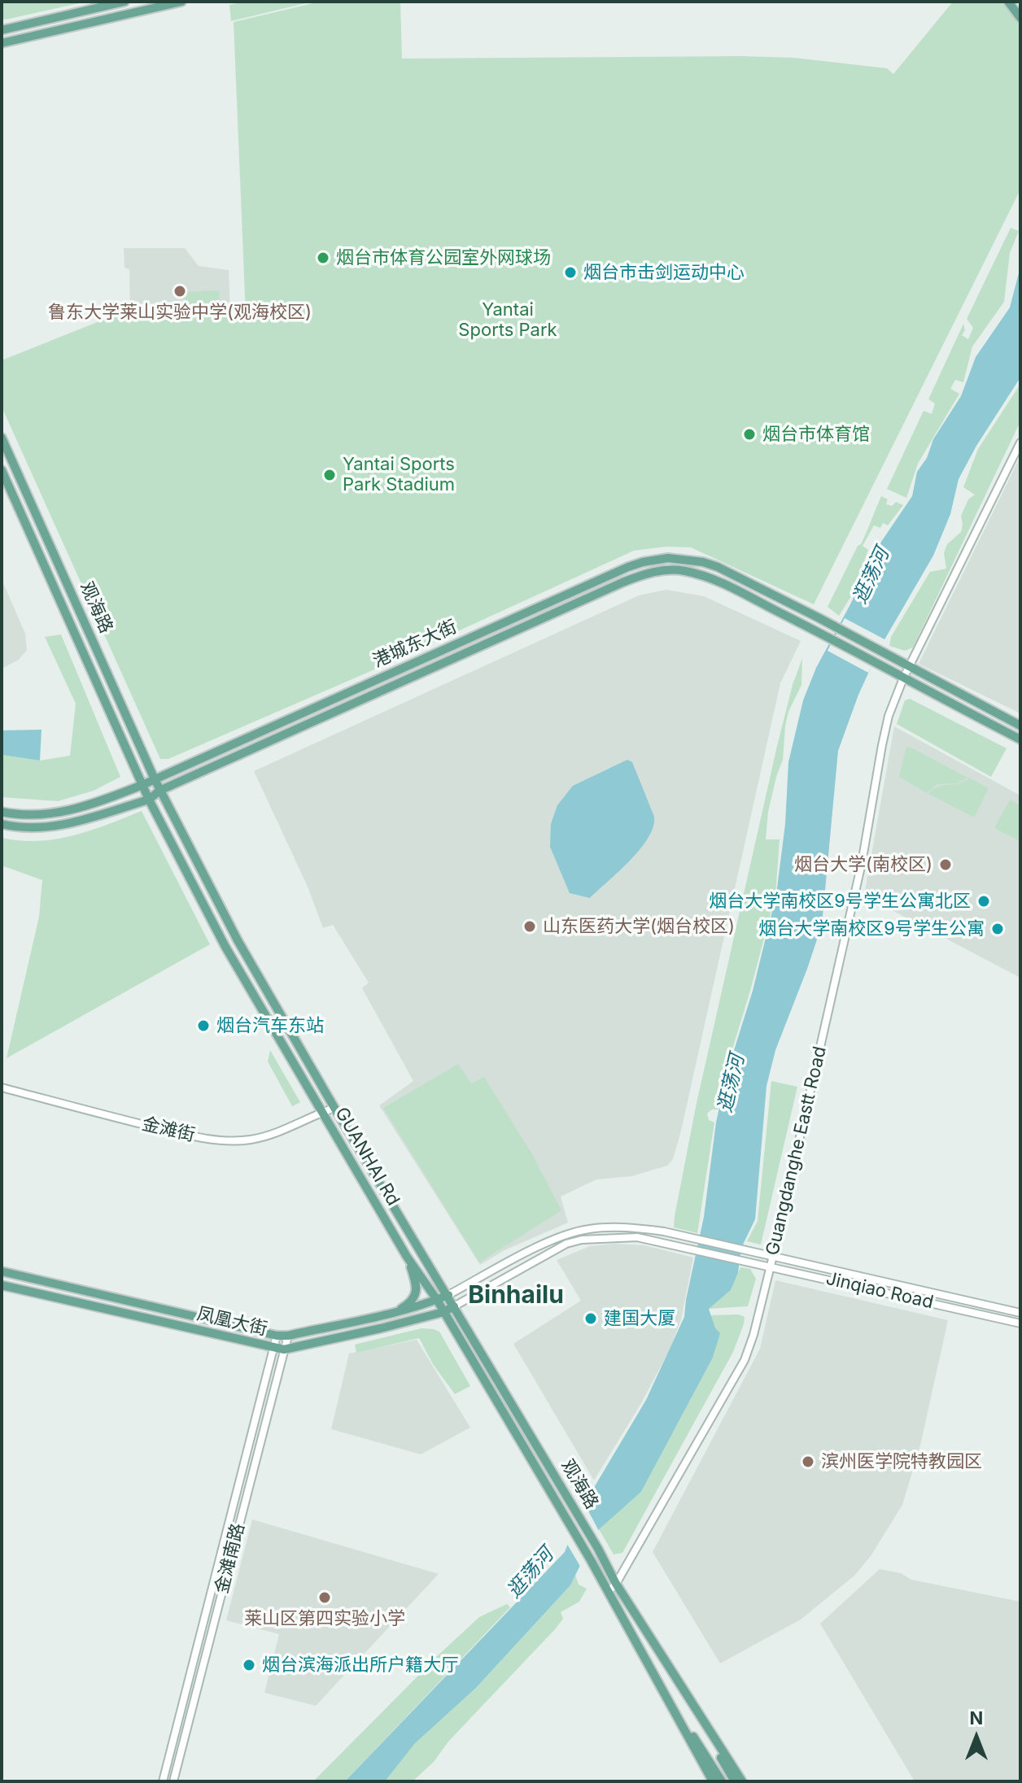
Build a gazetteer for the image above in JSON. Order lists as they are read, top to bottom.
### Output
{
  "streets": {
    "main road": [
      "观海路",
      "港城东大街",
      "GUANHAI Rd",
      "凤凰大街"
    ],
    "street": [
      "金滩街",
      "Guangdanghe Eastt Road",
      "Jinqiao Road",
      "金滩南路"
    ]
  },
  "crossings": [
    ["观海路", "港城东大街"],
    ["观海路", "Guangdanghe Eastt Road"],
    ["观海路", "GUANHAI Rd"],
    ["观海路", "Jinqiao Road"],
    ["观海路", "凤凰大街"],
    ["港城东大街", "Guangdanghe Eastt Road"],
    ["港城东大街", "GUANHAI Rd"],
    ["金滩街", "GUANHAI Rd"],
    ["Guangdanghe Eastt Road", "Jinqiao Road"],
    ["GUANHAI Rd", "Jinqiao Road"],
    ["GUANHAI Rd", "凤凰大街"],
    ["Jinqiao Road", "凤凰大街"],
    ["凤凰大街", "金滩南路"]
  ],
  "districts": ["Binhailu"],
  "water": ["逛荡河"],
  "parks": ["Yantai Sports Park"],
  "places": [
    "烟台市体育公园室外网球场",
    "烟台市击剑运动中心",
    "鲁东大学莱山实验中学(观海校区)",
    "烟台市体育馆",
    "Yantai Sports Park Stadium",
    "烟台大学(南校区)",
    "烟台大学南校区9号学生公寓北区",
    "山东医药大学(烟台校区)",
    "烟台大学南校区9号学生公寓",
    "烟台汽车东站",
    "建国大厦",
    "滨州医学院特教园区",
    "莱山区第四实验小学",
    "烟台滨海派出所户籍大厅"
  ],
  "north": "top"
}
